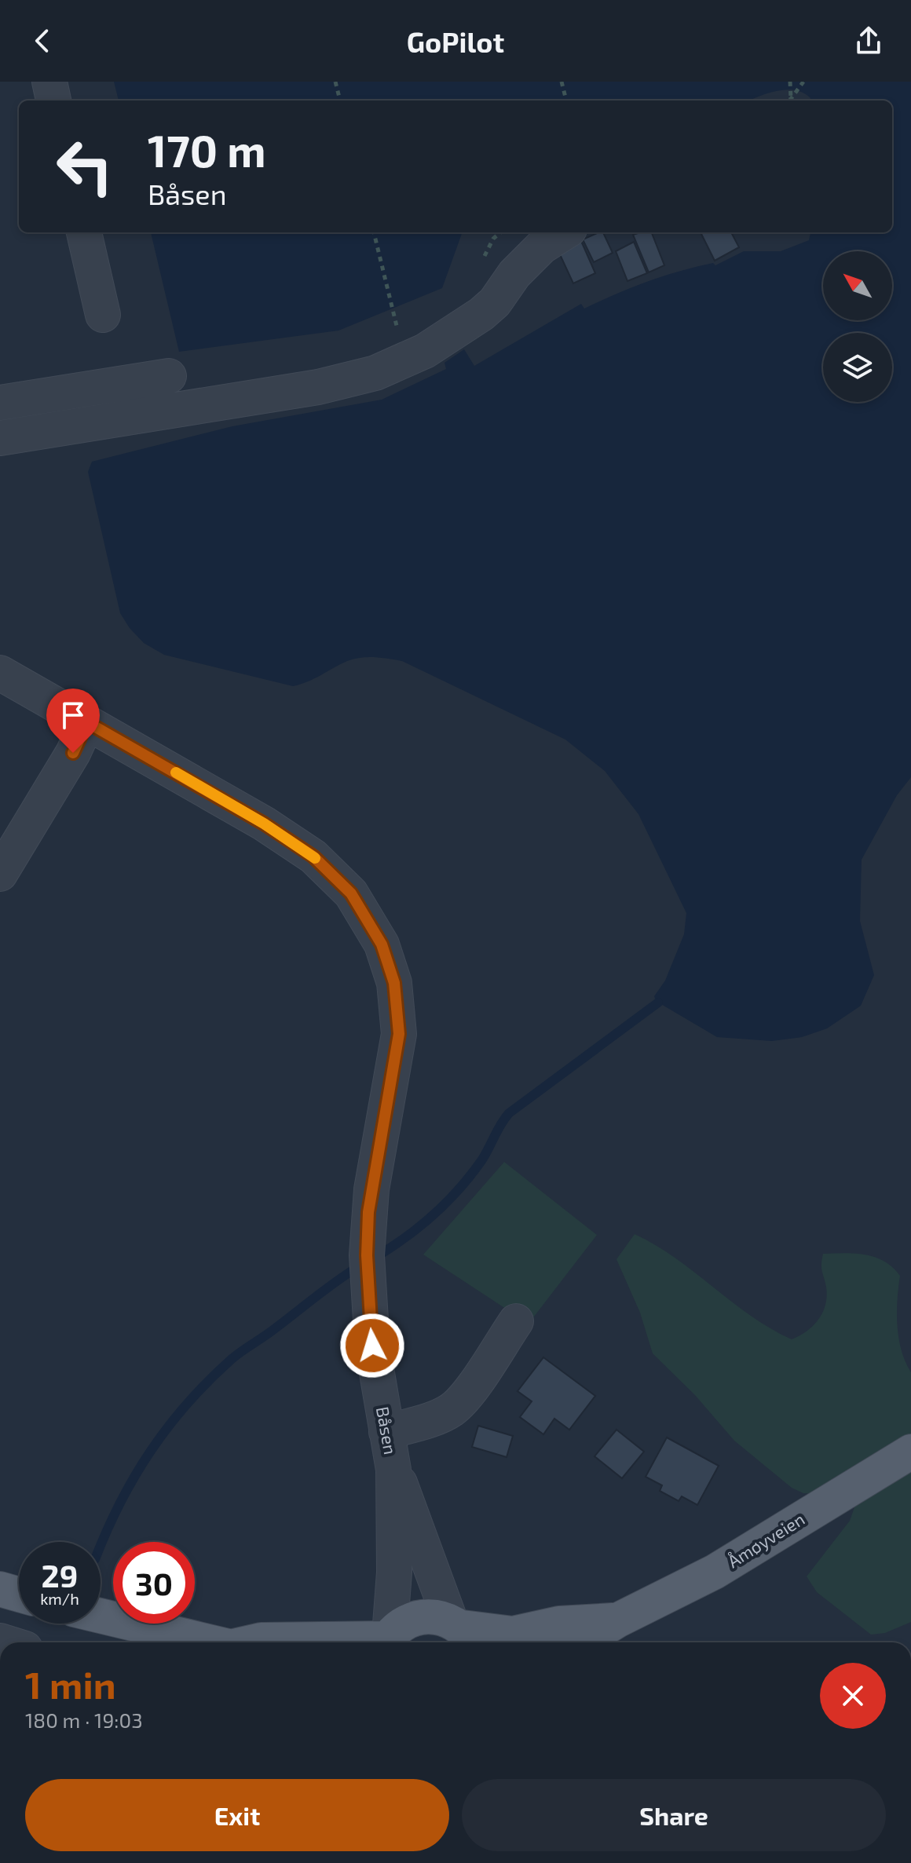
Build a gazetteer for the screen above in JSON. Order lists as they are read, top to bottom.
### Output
{
  "streets": {
    "main road": ["Åmøyveien"],
    "street": ["Båsen"]
  },
  "crossings": [
    ["Båsen", "Åmøyveien"]
  ],
  "north": "top left",
  "page": {
    "header": "GoPilot",
    "turn": ["170 m", "Båsen"],
    "speed": "29 km/h",
    "limit": "30",
    "heading": ["1 min", "180 m · 19:03"],
    "buttons": ["Exit", "Share"]
  }
}
